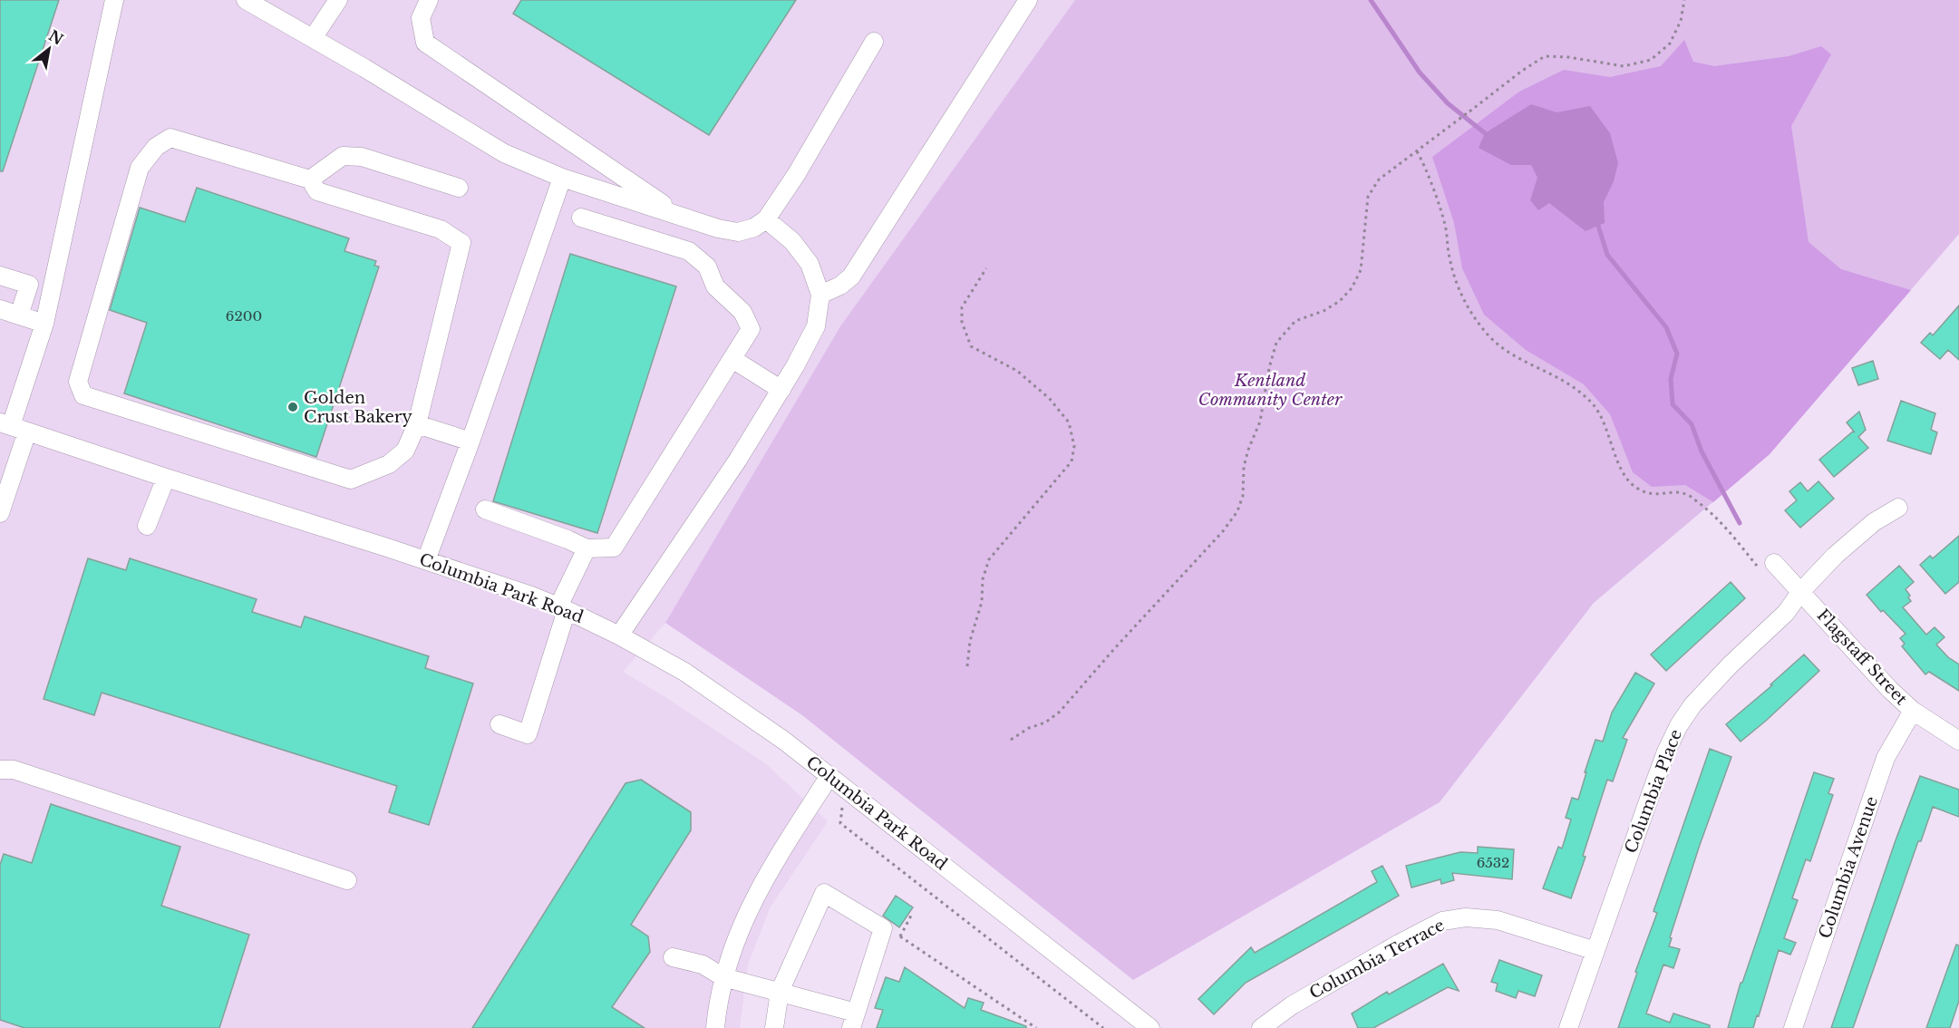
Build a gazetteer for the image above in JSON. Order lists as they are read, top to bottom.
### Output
{
  "streets": {
    "street": [
      "Columbia Park Road",
      "Flagstaff Street",
      "Columbia Place",
      "Columbia Avenue",
      "Columbia Terrace"
    ]
  },
  "crossings": [
    ["Flagstaff Street", "Columbia Place"],
    ["Flagstaff Street", "Columbia Avenue"],
    ["Columbia Place", "Columbia Terrace"]
  ],
  "parks": ["Kentland Community Center"],
  "places": ["Golden Crust Bakery"],
  "house_numbers": ["6200", "6532"],
  "north": "top right"
}
